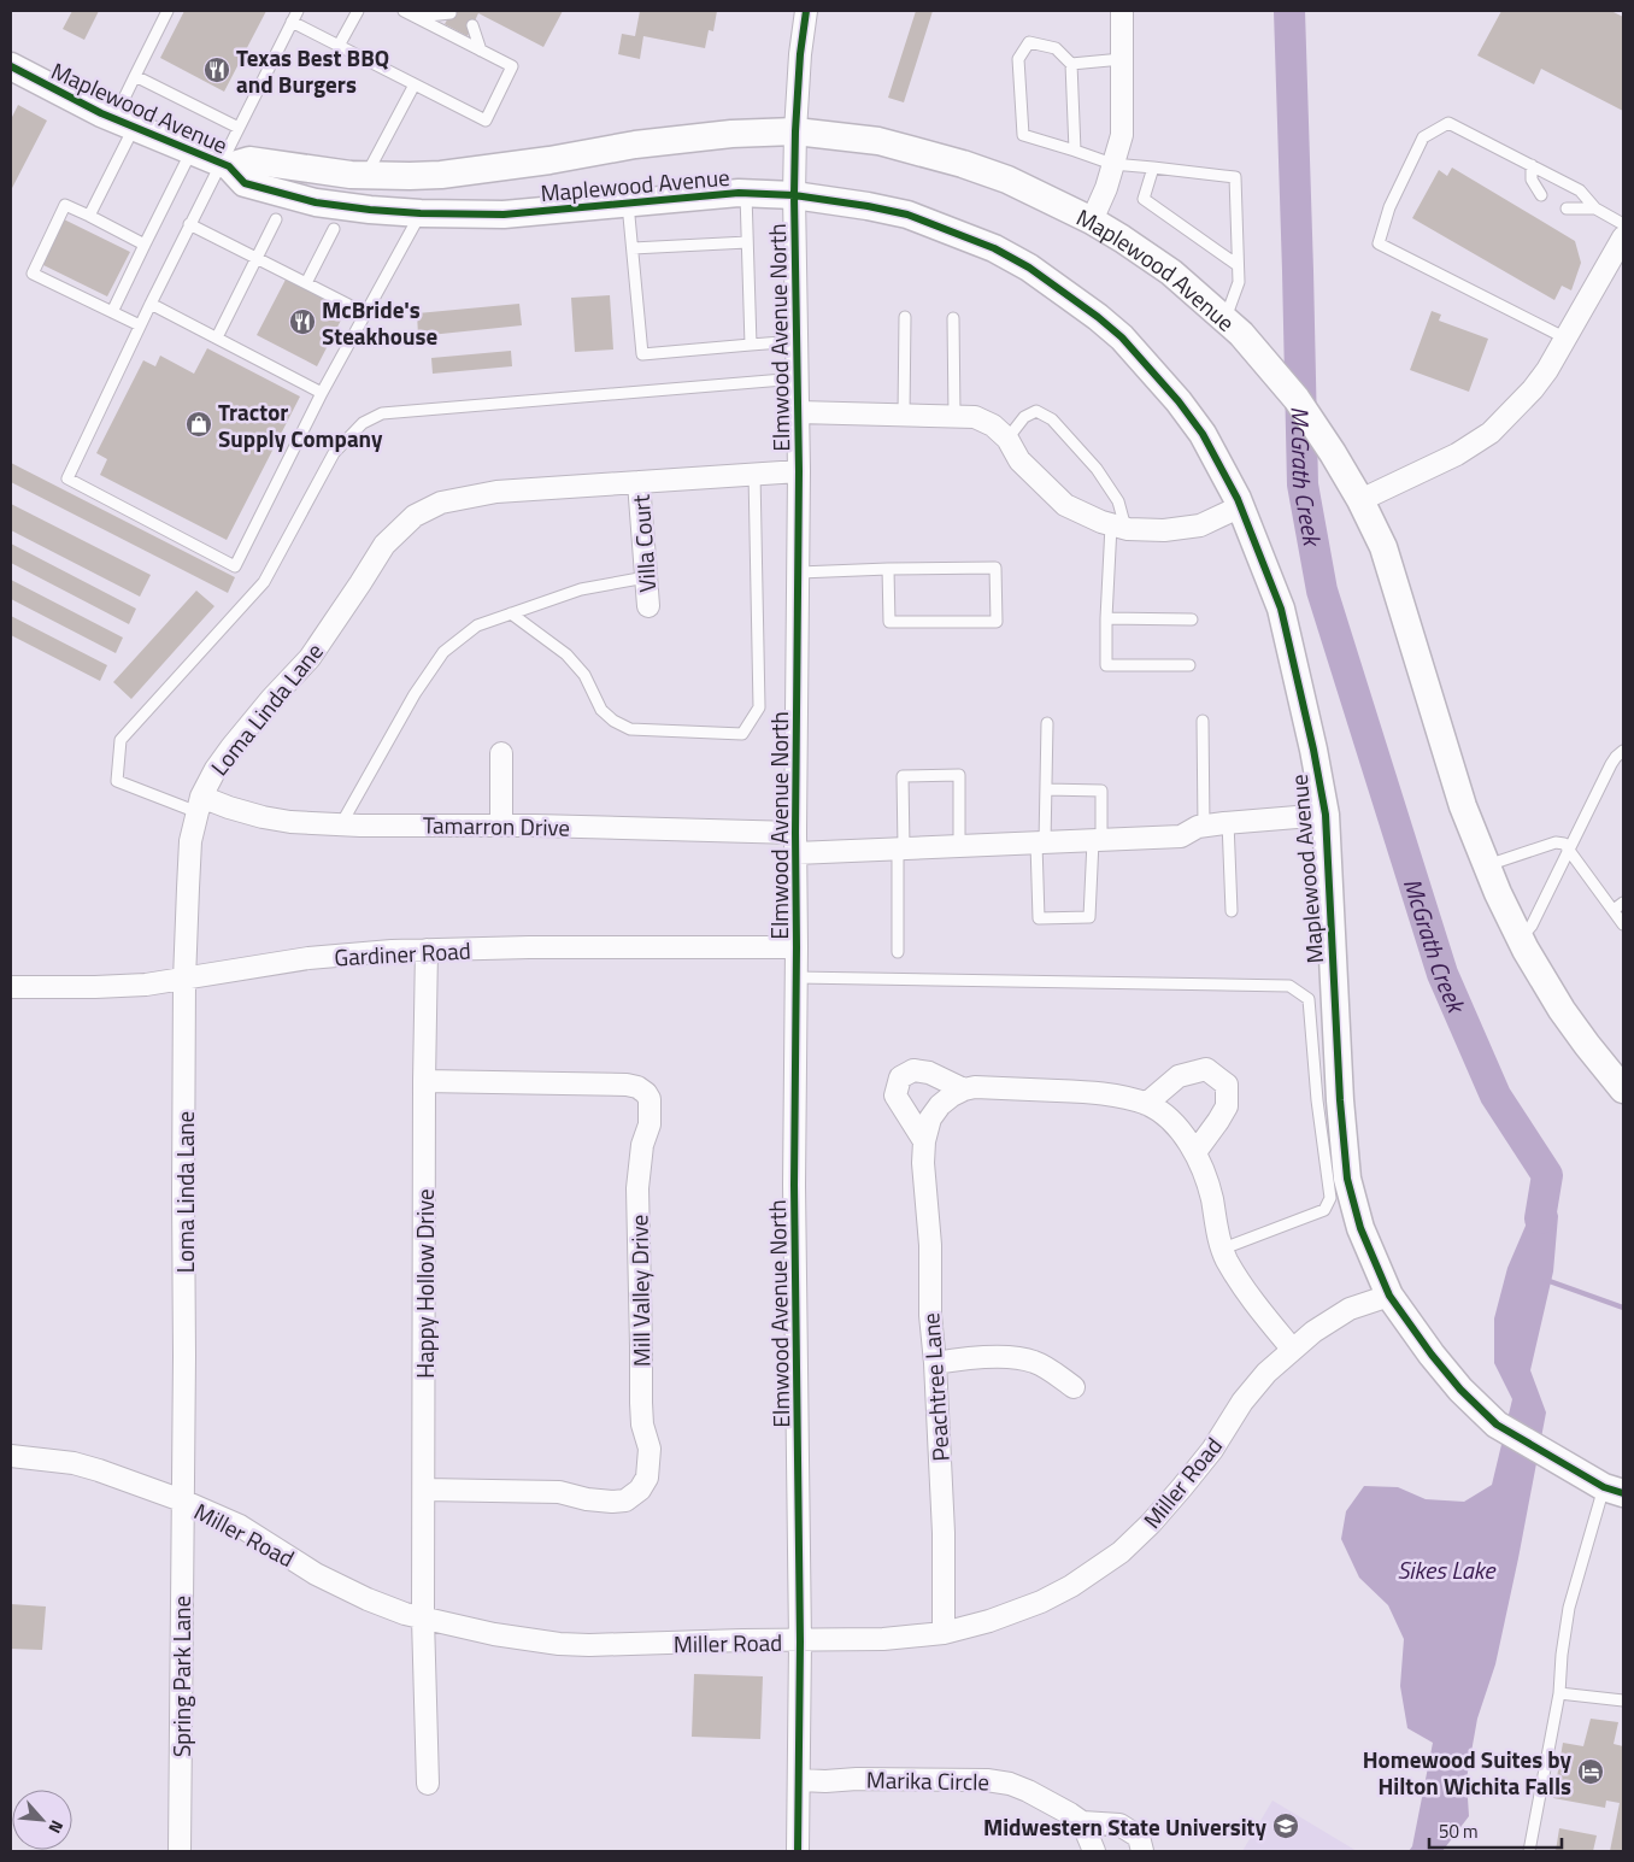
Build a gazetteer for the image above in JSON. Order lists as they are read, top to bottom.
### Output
{
  "streets": {
    "street": [
      "Maplewood Avenue",
      "Elmwood Avenue North",
      "Villa Court",
      "Loma Linda Lane",
      "Tamarron Drive",
      "Gardiner Road",
      "Happy Hollow Drive",
      "Mill Valley Drive",
      "Peachtree Lane",
      "Miller Road",
      "Spring Park Lane",
      "Marika Circle"
    ]
  },
  "crossings": [
    ["Maplewood Avenue", "Elmwood Avenue North"],
    ["Maplewood Avenue", "Tamarron Drive"],
    ["Maplewood Avenue", "Miller Road"],
    ["Elmwood Avenue North", "Loma Linda Lane"],
    ["Elmwood Avenue North", "Tamarron Drive"],
    ["Elmwood Avenue North", "Gardiner Road"],
    ["Elmwood Avenue North", "Miller Road"],
    ["Elmwood Avenue North", "Marika Circle"],
    ["Villa Court", "Loma Linda Lane"],
    ["Loma Linda Lane", "Tamarron Drive"],
    ["Loma Linda Lane", "Gardiner Road"],
    ["Loma Linda Lane", "Miller Road"],
    ["Loma Linda Lane", "Spring Park Lane"],
    ["Gardiner Road", "Happy Hollow Drive"],
    ["Happy Hollow Drive", "Mill Valley Drive"],
    ["Happy Hollow Drive", "Miller Road"],
    ["Peachtree Lane", "Miller Road"],
    ["Miller Road", "Spring Park Lane"]
  ],
  "water": ["McGrath Creek", "Sikes Lake"],
  "places": {
    "restaurant": ["Texas Best BBQ and Burgers", "McBride's Steakhouse"],
    "shop": ["Tractor Supply Company"],
    "hotel": ["Homewood Suites by Hilton Wichita Falls"],
    "school or university": ["Midwestern State University"]
  },
  "scale_bar": "50 m",
  "north": "bottom right"
}
